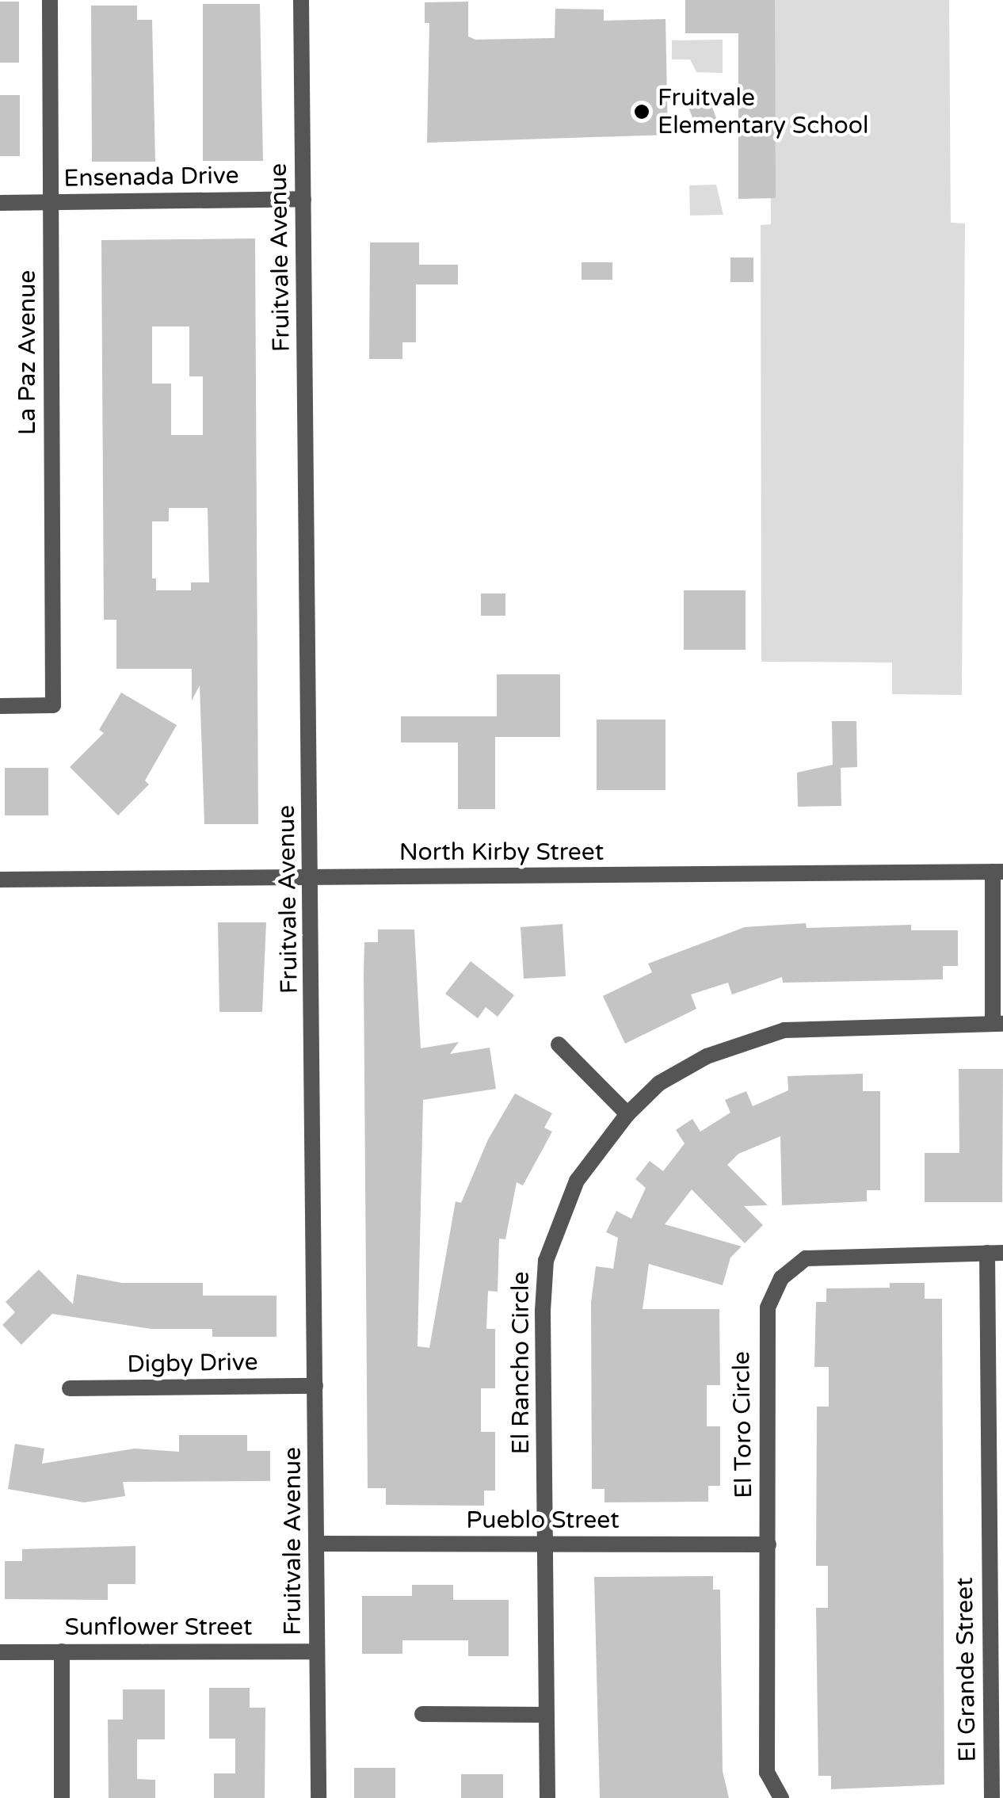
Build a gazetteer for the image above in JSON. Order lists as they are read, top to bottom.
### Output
{
  "streets": {
    "street": [
      "Ensenada Drive",
      "Fruitvale Avenue",
      "La Paz Avenue",
      "North Kirby Street",
      "El Rancho Circle",
      "Digby Drive",
      "El Toro Circle",
      "Pueblo Street",
      "Sunflower Street",
      "El Grande Street"
    ]
  },
  "crossings": [
    ["Ensenada Drive", "Fruitvale Avenue"],
    ["Ensenada Drive", "La Paz Avenue"],
    ["Fruitvale Avenue", "North Kirby Street"],
    ["Fruitvale Avenue", "Digby Drive"],
    ["Fruitvale Avenue", "Pueblo Street"],
    ["Fruitvale Avenue", "Sunflower Street"],
    ["El Rancho Circle", "Pueblo Street"],
    ["El Toro Circle", "Pueblo Street"],
    ["El Toro Circle", "El Grande Street"]
  ],
  "places": ["Fruitvale Elementary School"]
}
